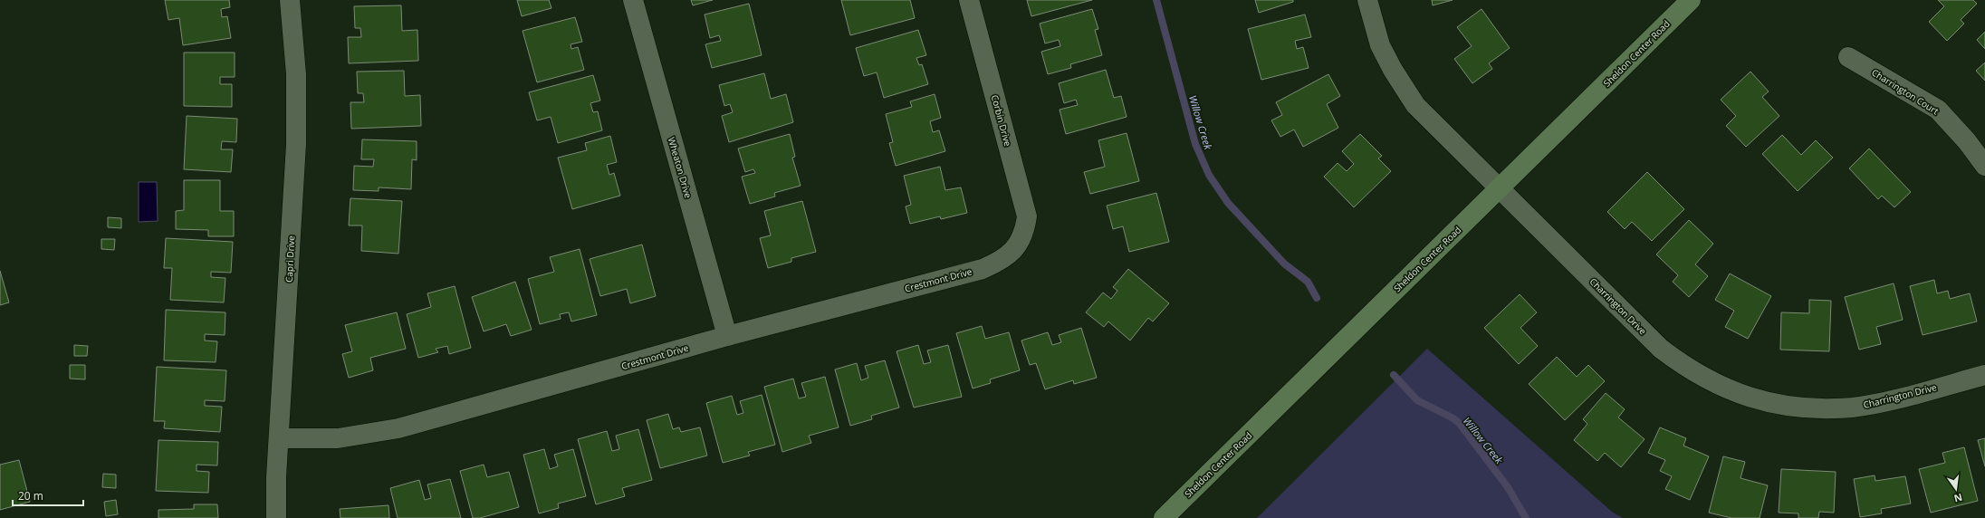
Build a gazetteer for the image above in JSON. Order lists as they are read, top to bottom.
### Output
{
  "streets": {
    "main road": ["Sheldon Center Road"],
    "street": [
      "Charrington Court",
      "Corbin Drive",
      "Wheaton Drive",
      "Capri Drive",
      "Crestmont Drive",
      "Charrington Drive"
    ]
  },
  "crossings": [
    ["Sheldon Center Road", "Charrington Drive"],
    ["Corbin Drive", "Crestmont Drive"],
    ["Wheaton Drive", "Crestmont Drive"],
    ["Capri Drive", "Crestmont Drive"]
  ],
  "water": ["Willow Creek"],
  "scale_bar": "20 m",
  "north": "bottom"
}
